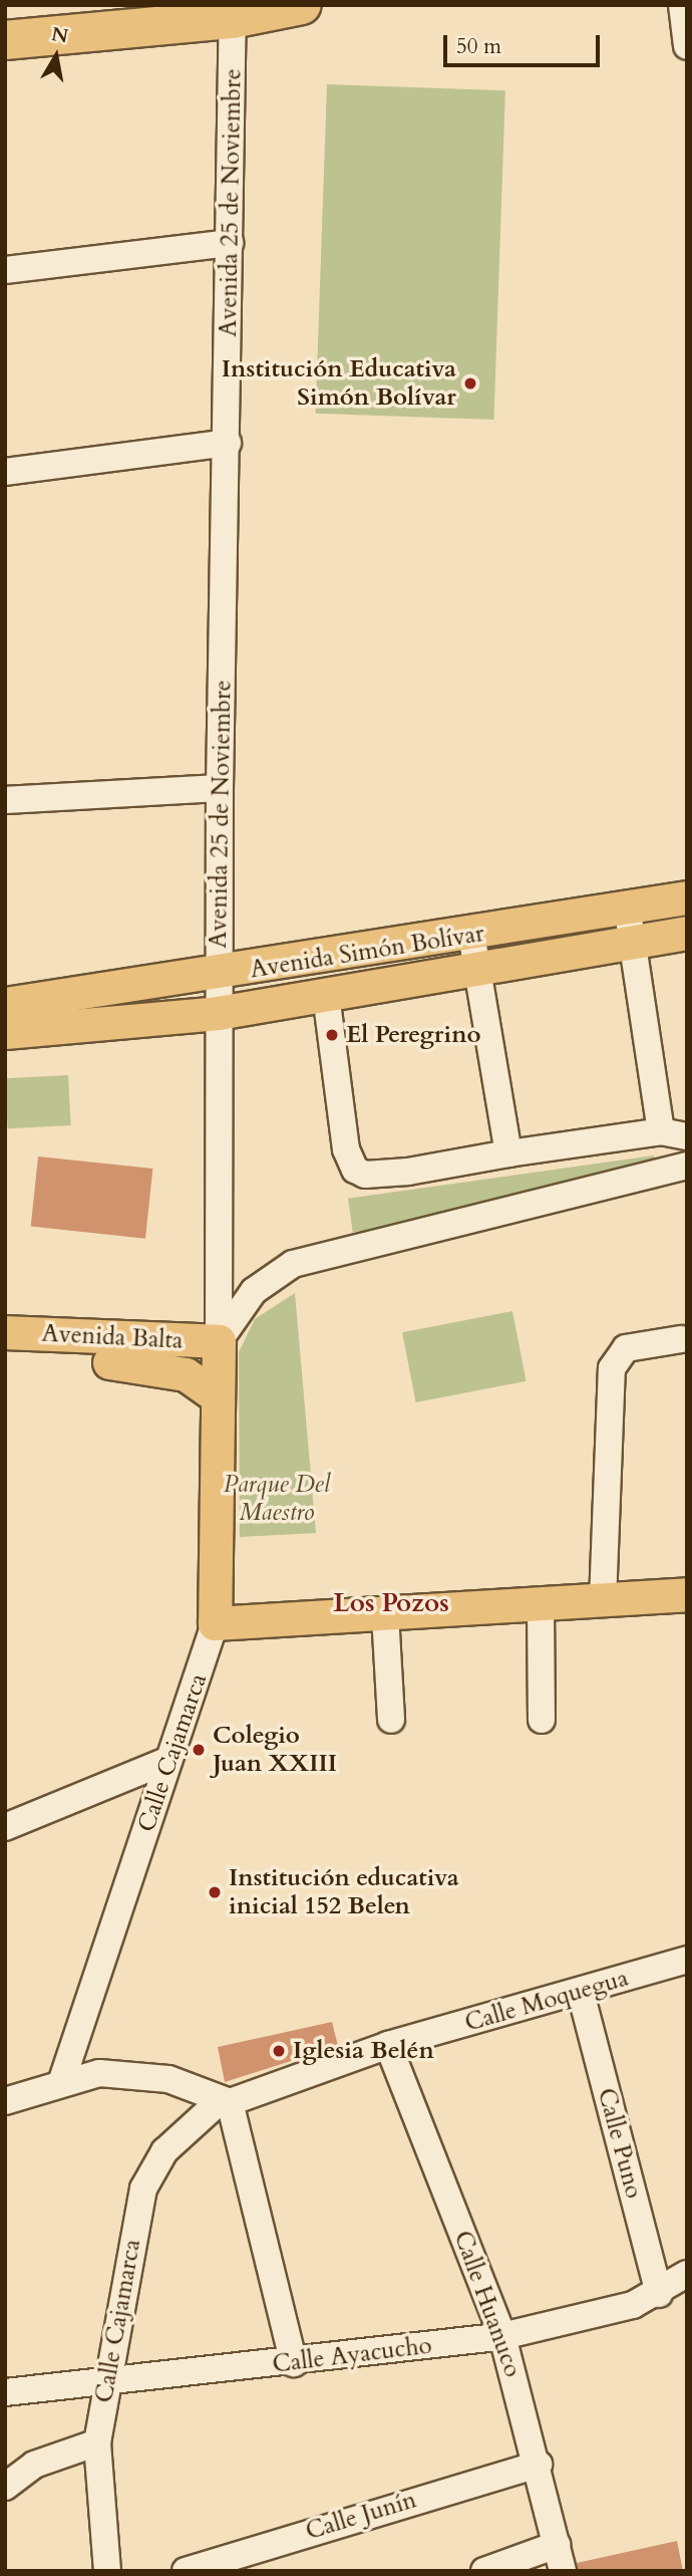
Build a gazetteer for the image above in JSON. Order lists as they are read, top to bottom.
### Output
{
  "streets": {
    "main road": ["Avenida 25 de Noviembre", "Avenida Simón Bolívar", "Avenida Balta"],
    "street": [
      "Calle Cajamarca",
      "Calle Moquegua",
      "Calle Puno",
      "Calle Huanuco",
      "Calle Ayacucho",
      "Calle Junín"
    ]
  },
  "crossings": [
    ["Avenida 25 de Noviembre", "Avenida Simón Bolívar"],
    ["Avenida 25 de Noviembre", "Avenida Balta"],
    ["Avenida 25 de Noviembre", "Calle Cajamarca"],
    ["Calle Cajamarca", "Calle Moquegua"],
    ["Calle Cajamarca", "Calle Ayacucho"],
    ["Calle Moquegua", "Calle Puno"],
    ["Calle Moquegua", "Calle Huanuco"],
    ["Calle Puno", "Calle Ayacucho"],
    ["Calle Huanuco", "Calle Ayacucho"],
    ["Calle Huanuco", "Calle Junín"]
  ],
  "districts": ["Los Pozos"],
  "parks": ["Parque Del Maestro"],
  "places": [
    "Institución Educativa Simón Bolívar",
    "El Peregrino",
    "Colegio Juan XXIII",
    "Institución educativa inicial 152 Belen",
    "Iglesia Belén"
  ],
  "scale_bar": "50 m",
  "north": "top"
}
